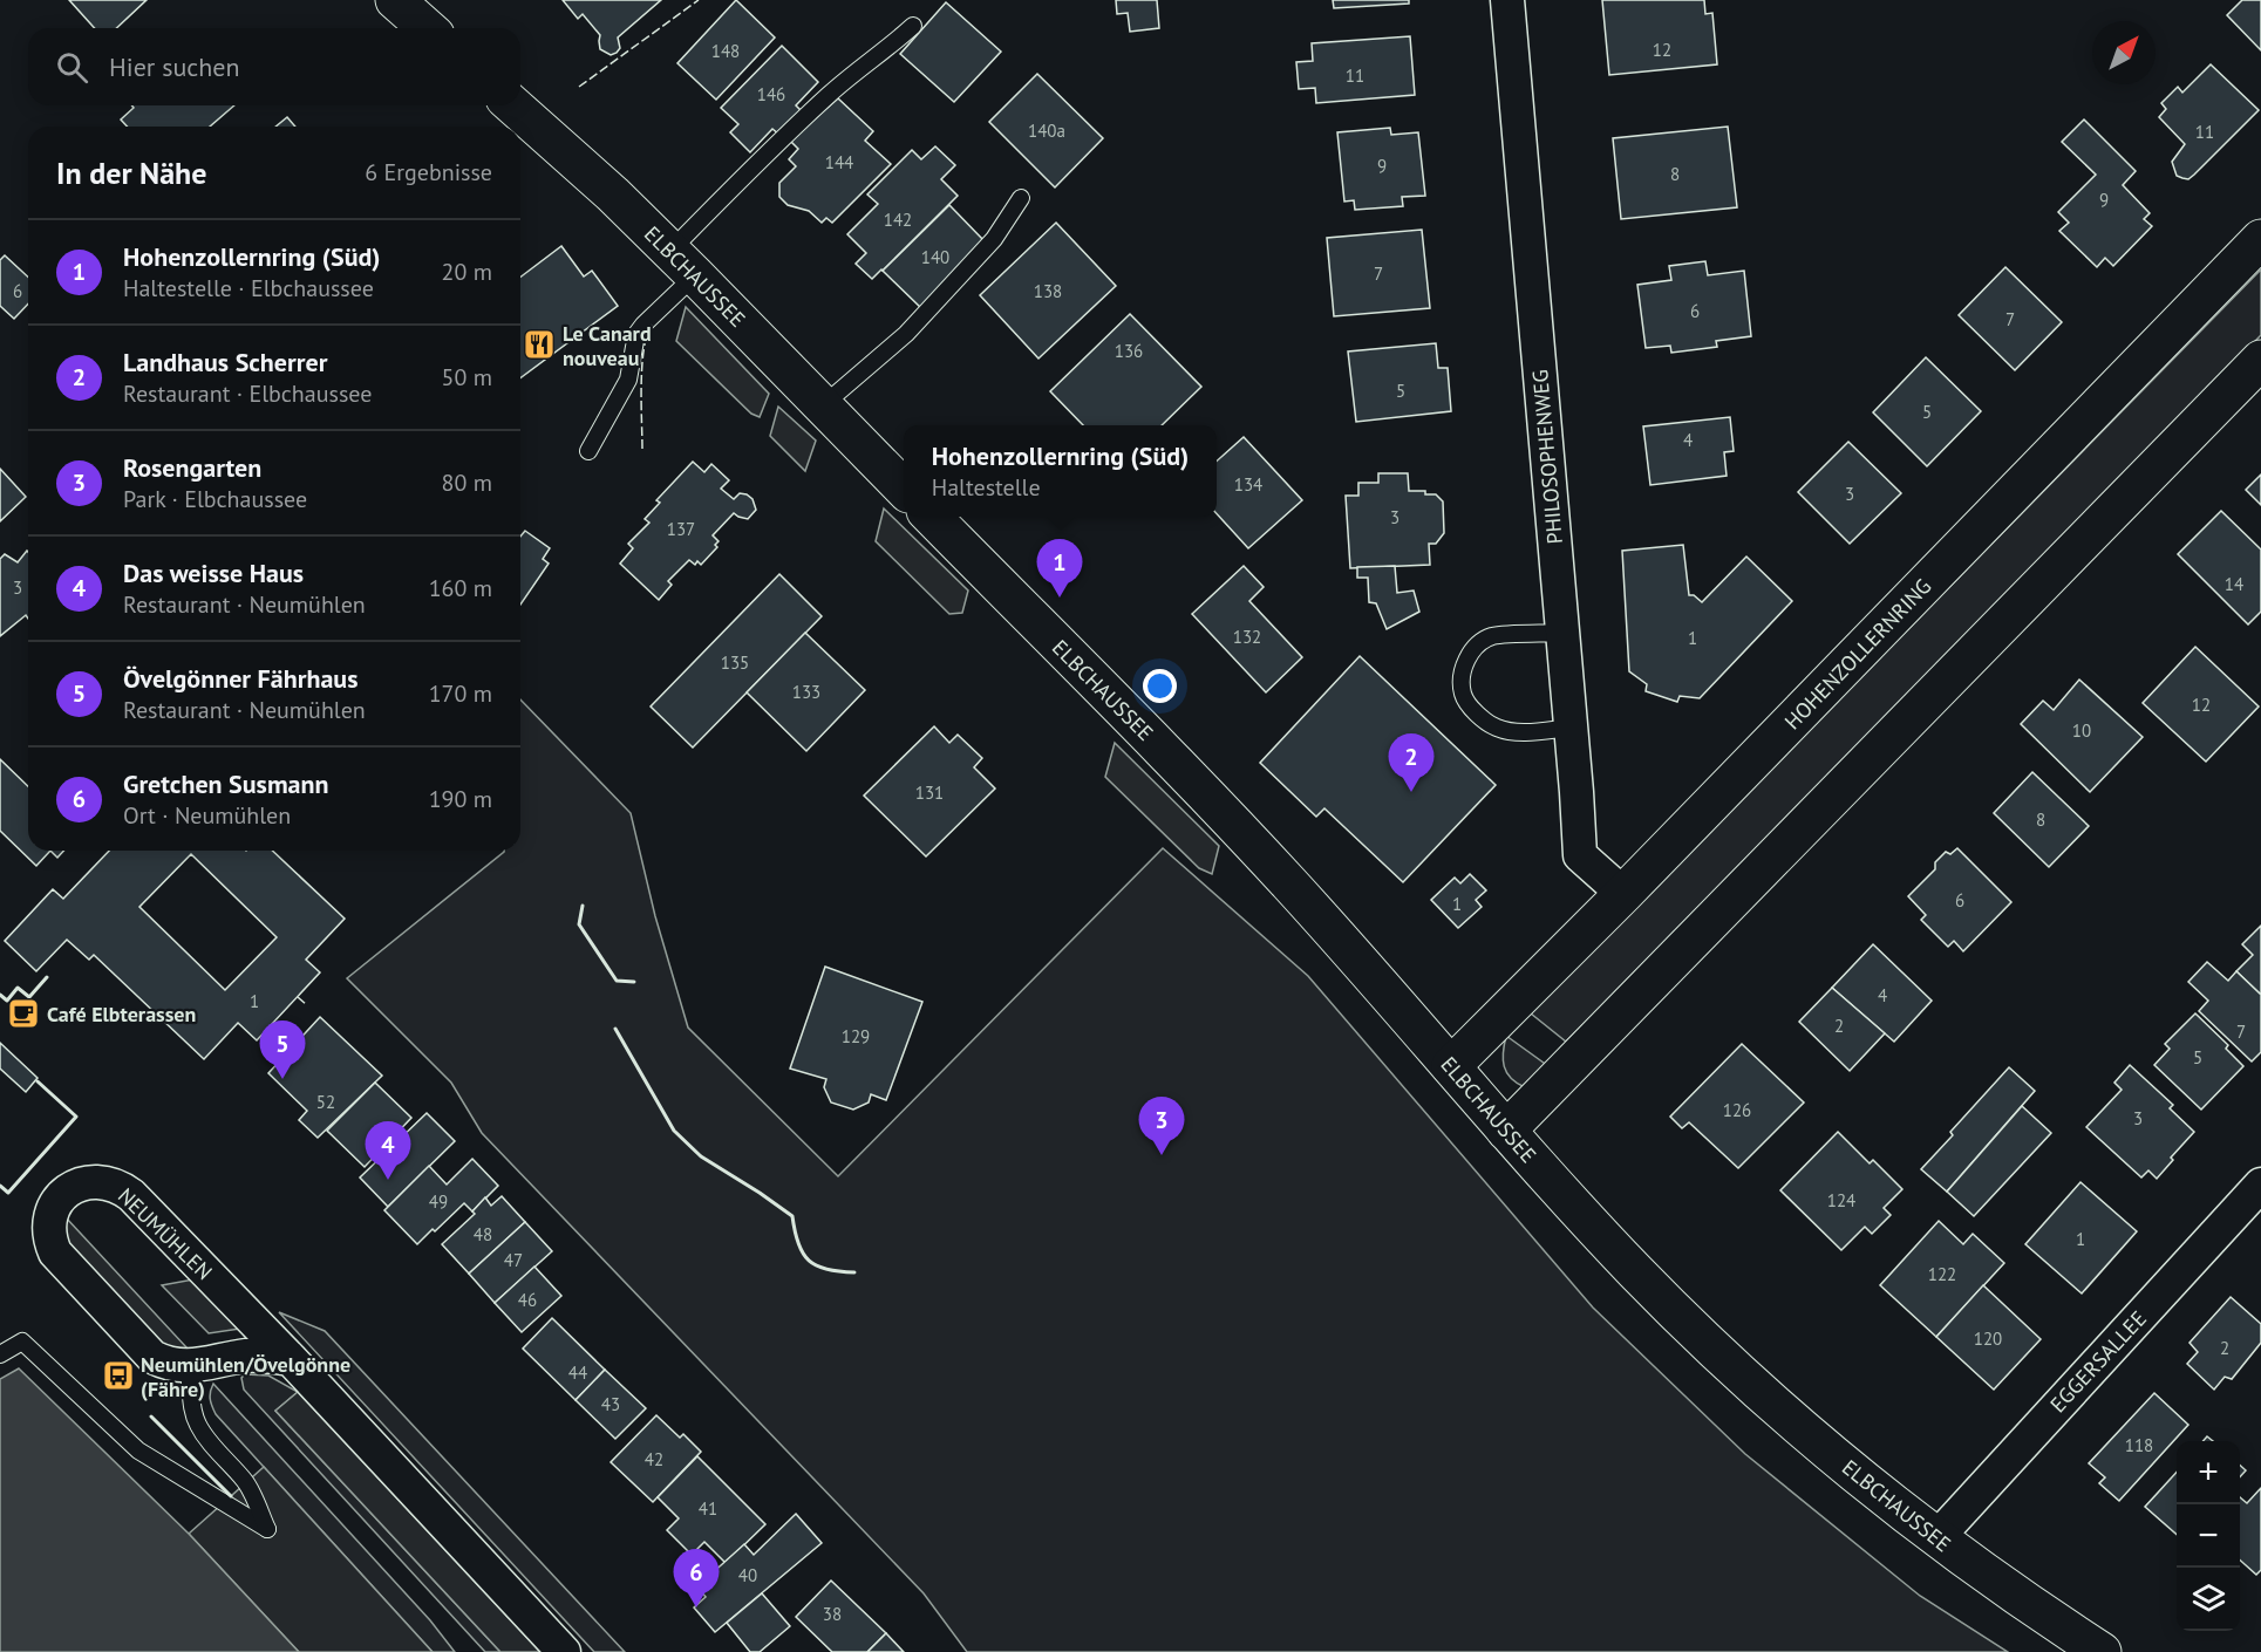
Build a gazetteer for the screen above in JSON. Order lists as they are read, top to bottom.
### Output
{
  "streets": {
    "main road": ["ELBCHAUSSEE", "HOHENZOLLERNRING"],
    "street": ["PHILOSOPHENWEG", "NEUMÜHLEN", "EGGERSALLEE"]
  },
  "crossings": [
    ["ELBCHAUSSEE", "HOHENZOLLERNRING"],
    ["ELBCHAUSSEE", "EGGERSALLEE"],
    ["PHILOSOPHENWEG", "HOHENZOLLERNRING"]
  ],
  "places": {
    "restaurant": ["Le Canard nouveau"],
    "cafe": ["Café Elbterassen"],
    "bus stop": ["Neumühlen/Övelgönne (Fähre)"]
  },
  "house_numbers": [
    "12",
    "148",
    "11",
    "146",
    "140a",
    "11",
    "144",
    "9",
    "8",
    "9",
    "142",
    "140",
    "7",
    "6",
    "138",
    "6",
    "7",
    "136",
    "5",
    "5",
    "4",
    "134",
    "3",
    "3",
    "137",
    "14",
    "3",
    "132",
    "1",
    "135",
    "133",
    "12",
    "10",
    "131",
    "8",
    "6",
    "1",
    "4",
    "1",
    "2",
    "7",
    "129",
    "5",
    "52",
    "126",
    "3",
    "124",
    "49",
    "48",
    "1",
    "47",
    "122",
    "46",
    "120",
    "2",
    "44",
    "43",
    "118",
    "42",
    "41",
    "40",
    "38"
  ],
  "north": "top right",
  "page": {
    "search": "Hier suchen",
    "heading": ["In der Nähe", "6 Ergebnisse"],
    "list": [
      {
        "mark": "1",
        "name": "Hohenzollernring (Süd)",
        "note": "Haltestelle · Elbchaussee",
        "value": "20 m"
      },
      {
        "mark": "2",
        "name": "Landhaus Scherrer",
        "note": "Restaurant · Elbchaussee",
        "value": "50 m"
      },
      {
        "mark": "3",
        "name": "Rosengarten",
        "note": "Park · Elbchaussee",
        "value": "80 m"
      },
      {
        "mark": "4",
        "name": "Das weisse Haus",
        "note": "Restaurant · Neumühlen",
        "value": "160 m"
      },
      {
        "mark": "5",
        "name": "Övelgönner Fährhaus",
        "note": "Restaurant · Neumühlen",
        "value": "170 m"
      },
      {
        "mark": "6",
        "name": "Gretchen Susmann",
        "note": "Ort · Neumühlen",
        "value": "190 m"
      }
    ],
    "popup": ["Hohenzollernring (Süd)", "Haltestelle"],
    "pins": [
      "1",
      "2",
      "5",
      "3",
      "4",
      "6"
    ],
    "map_buttons": ["+", "−"]
  }
}
